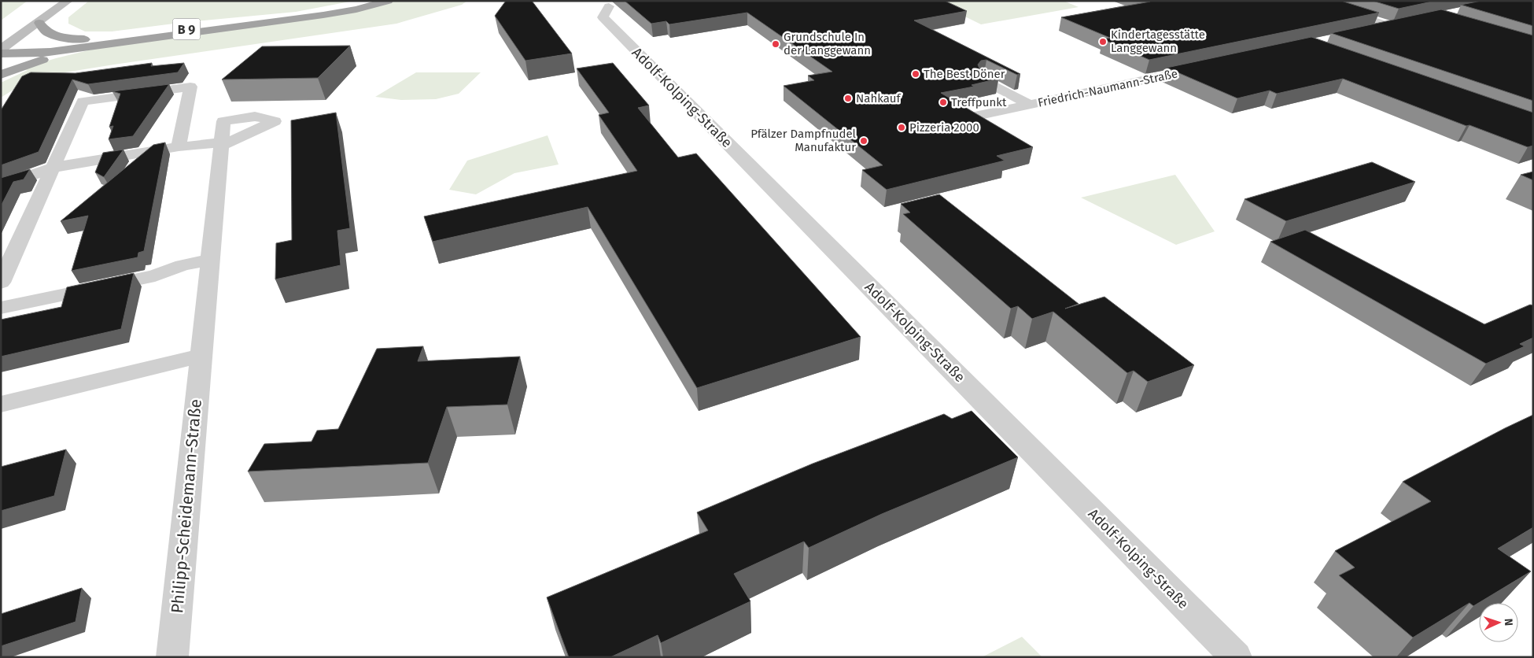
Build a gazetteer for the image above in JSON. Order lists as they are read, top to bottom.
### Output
{
  "streets": {
    "highway": ["B 9"],
    "street": ["Friedrich-Naumann-Straße", "Adolf-Kolping-Straße", "Philipp-Scheidemann-Straße"]
  },
  "places": [
    "Kindertagesstätte Langgewann",
    "Grundschule In der Langgewann",
    "The Best Döner",
    "Nahkauf",
    "Treffpunkt",
    "Pizzeria 2000",
    "Pfälzer Dampfnudel Manufaktur"
  ],
  "north": "right"
}
